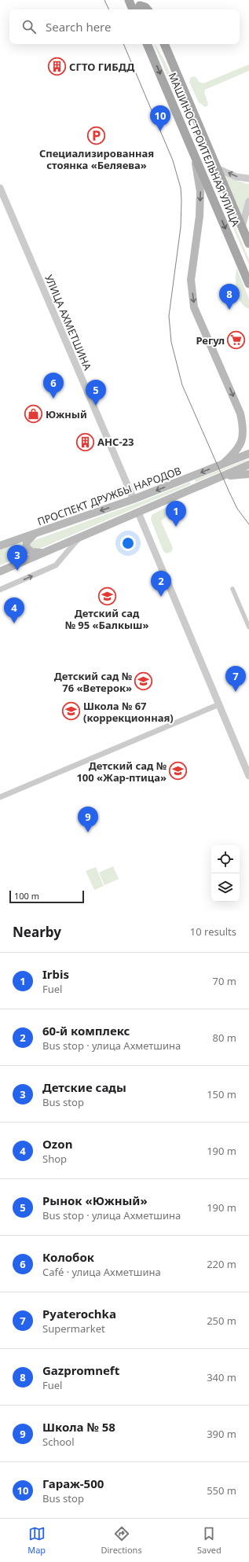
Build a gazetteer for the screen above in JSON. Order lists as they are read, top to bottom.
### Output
{
  "streets": {
    "main road": ["МАШИНОСТРОИТЕЛЬНАЯ УЛИЦА", "ПРОСПЕКТ ДРУЖБЫ НАРОДОВ"],
    "street": ["УЛИЦА АХМЕТШИНА"]
  },
  "crossings": [
    ["УЛИЦА АХМЕТШИНА", "ПРОСПЕКТ ДРУЖБЫ НАРОДОВ"]
  ],
  "places": {
    "building": ["СГТО ГИБДД", "АНС-23"],
    "parking": ["Специализированная стоянка «Беляева»"],
    "supermarket": ["Регул"],
    "shop": ["Южный"],
    "school or university": [
      "Детский сад № 95 «Балкыш»",
      "Детский сад № 76 «Ветерок»",
      "Школа № 67 (коррекционная)",
      "Детский сад № 100 «Жар-птица»"
    ]
  },
  "scale_bar": "100 m",
  "page": {
    "search": "Search here",
    "pins": [
      "10",
      "8",
      "6",
      "5",
      "1",
      "3",
      "2",
      "4",
      "7",
      "9"
    ],
    "scale": "100 m",
    "heading": ["Nearby", "10 results"],
    "list": [
      {
        "mark": "1",
        "name": "Irbis",
        "note": "Fuel",
        "value": "70 m"
      },
      {
        "mark": "2",
        "name": "60-й комплекс",
        "note": "Bus stop · улица Ахметшина",
        "value": "80 m"
      },
      {
        "mark": "3",
        "name": "Детские сады",
        "note": "Bus stop",
        "value": "150 m"
      },
      {
        "mark": "4",
        "name": "Ozon",
        "note": "Shop",
        "value": "190 m"
      },
      {
        "mark": "5",
        "name": "Рынок «Южный»",
        "note": "Bus stop · улица Ахметшина",
        "value": "190 m"
      },
      {
        "mark": "6",
        "name": "Колобок",
        "note": "Café · улица Ахметшина",
        "value": "220 m"
      },
      {
        "mark": "7",
        "name": "Pyaterochka",
        "note": "Supermarket",
        "value": "250 m"
      },
      {
        "mark": "8",
        "name": "Gazpromneft",
        "note": "Fuel",
        "value": "340 m"
      },
      {
        "mark": "9",
        "name": "Школа № 58",
        "note": "School",
        "value": "390 m"
      },
      {
        "mark": "10",
        "name": "Гараж-500",
        "note": "Bus stop",
        "value": "550 m"
      }
    ],
    "nav": ["Map", "Directions", "Saved"]
  }
}
